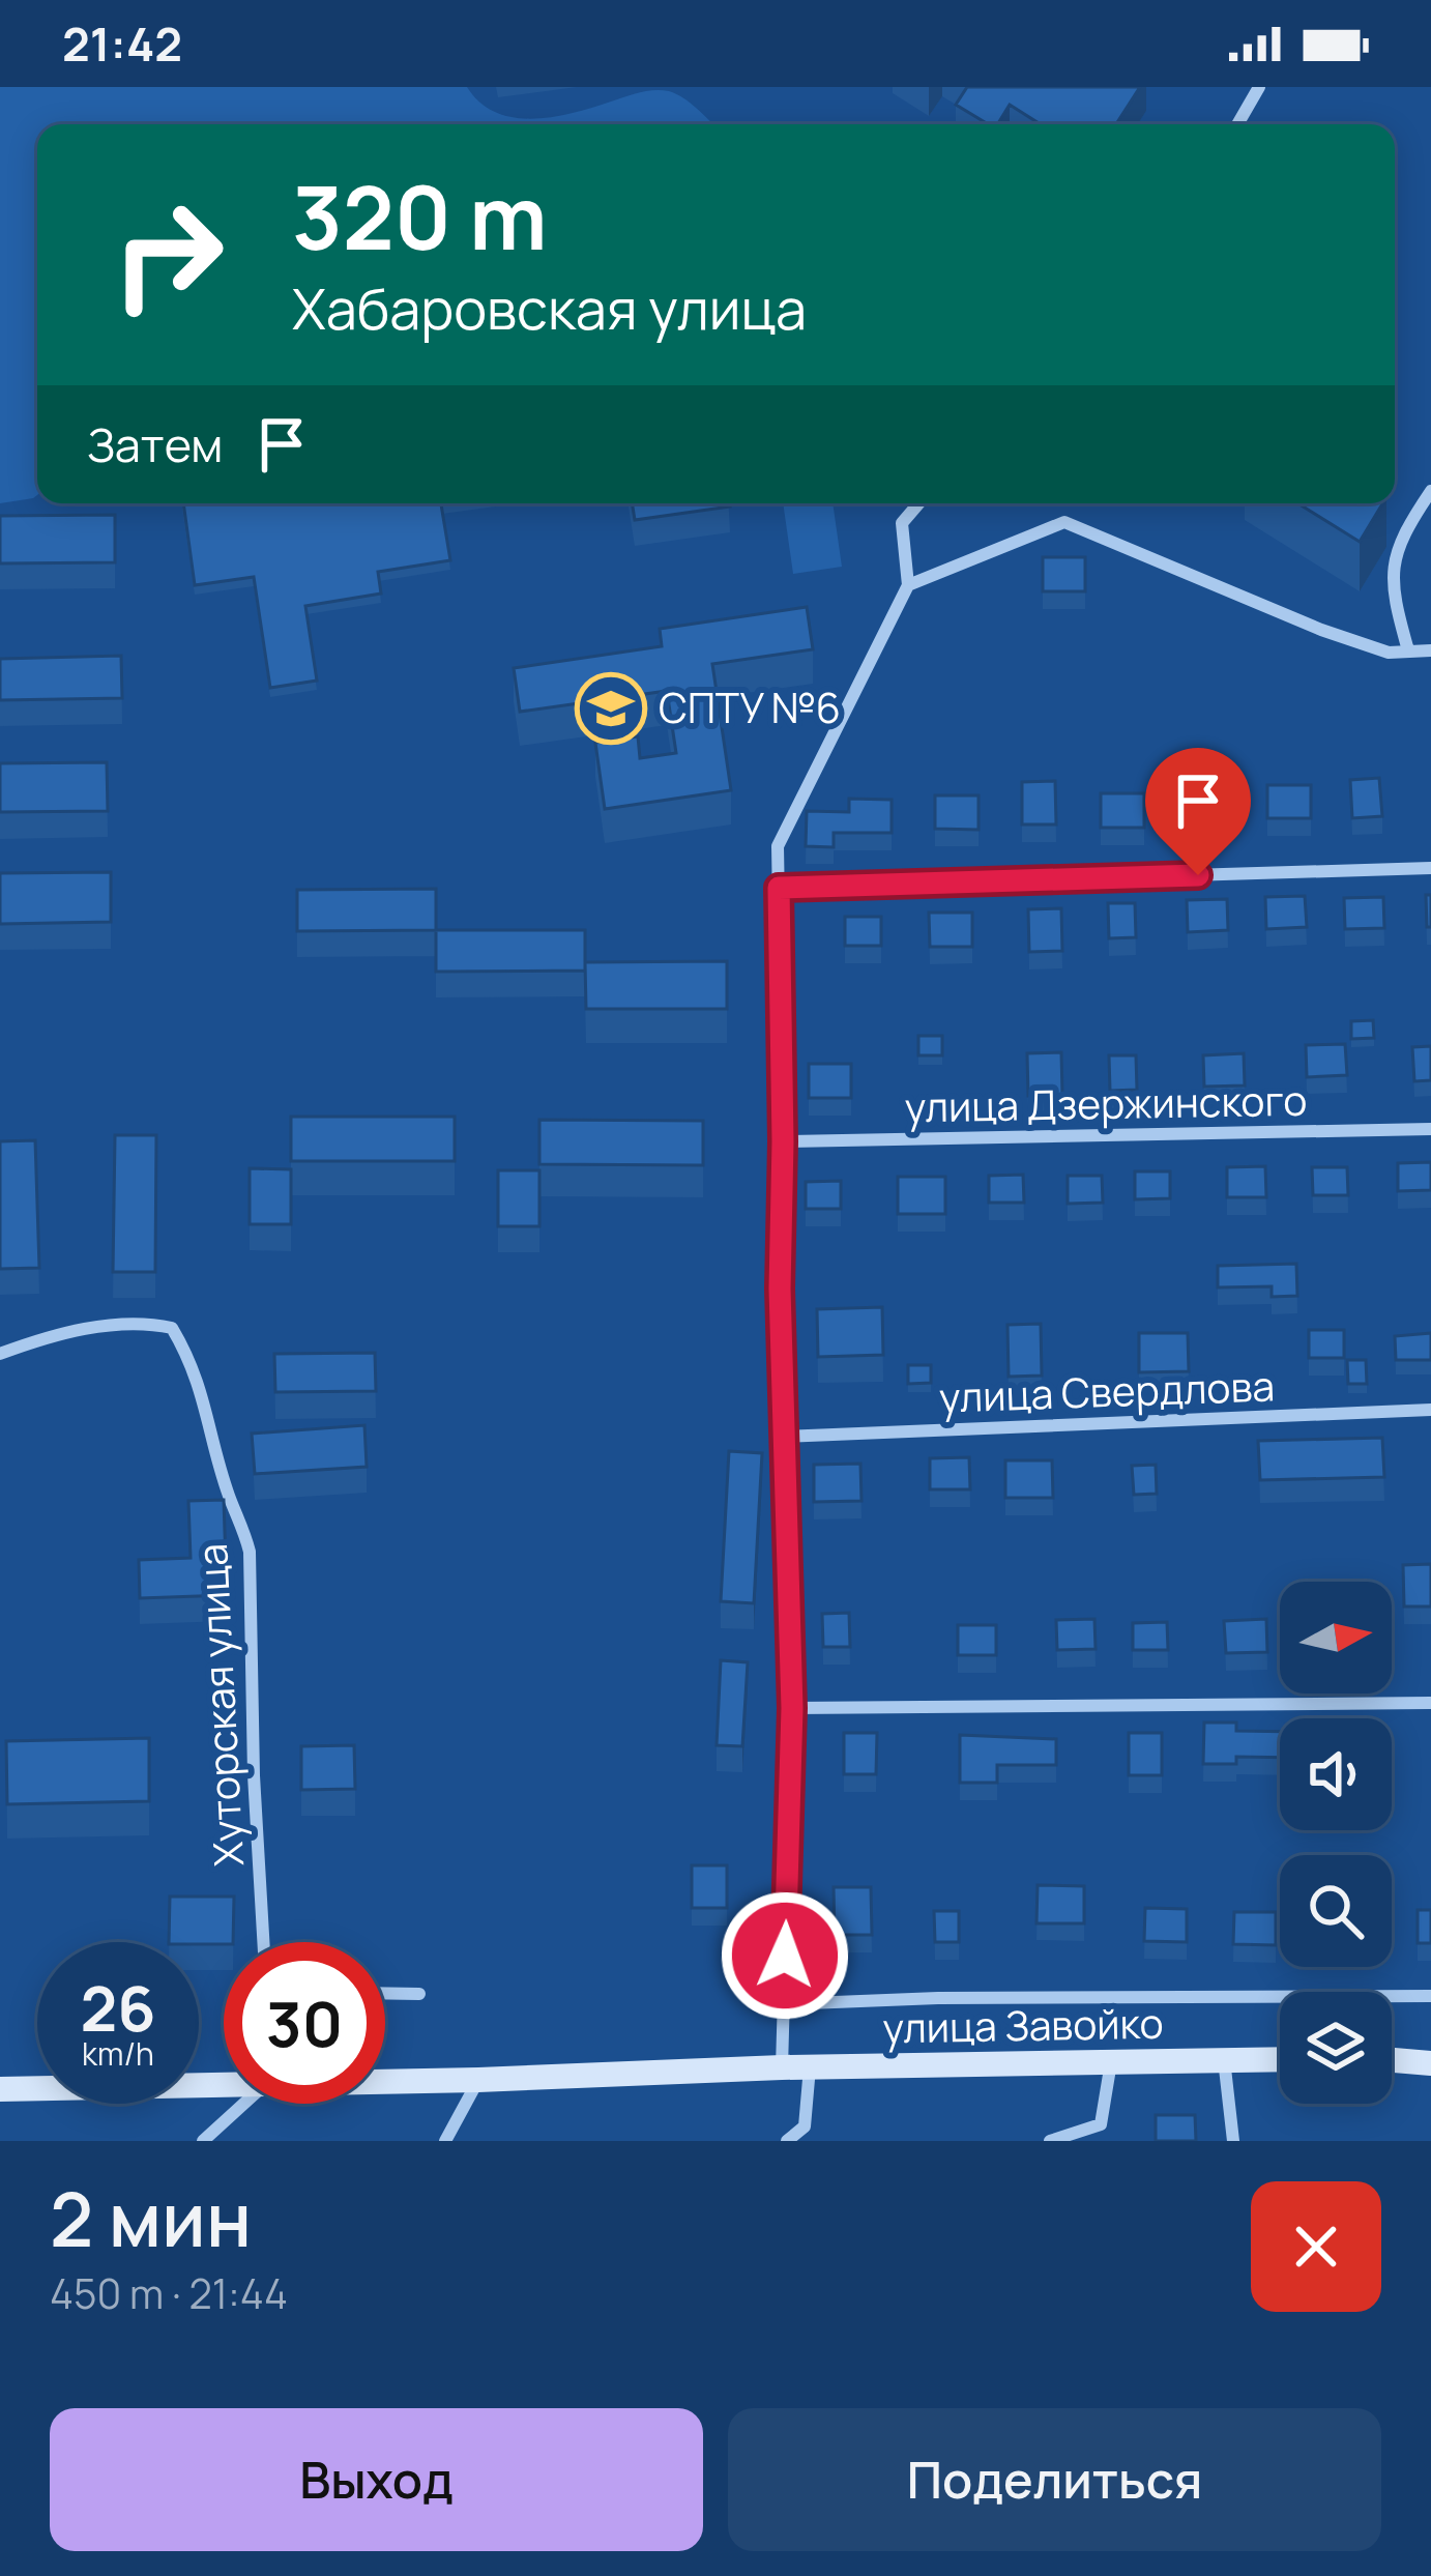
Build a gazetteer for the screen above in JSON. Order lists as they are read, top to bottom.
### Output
{
  "streets": {
    "main road": ["улица Завойко"],
    "street": ["улица Дзержинского", "улица Свердлова", "Хуторская улица"]
  },
  "places": {
    "school or university": ["СПТУ №6"]
  },
  "north": "right",
  "page": {
    "status": "21:42",
    "turn": ["320 m", "Хабаровская улица"],
    "then": "Затем",
    "speed": "26 km/h",
    "limit": "30",
    "heading": ["2 мин", "450 m · 21:44"],
    "buttons": ["Выход", "Поделиться"]
  }
}
